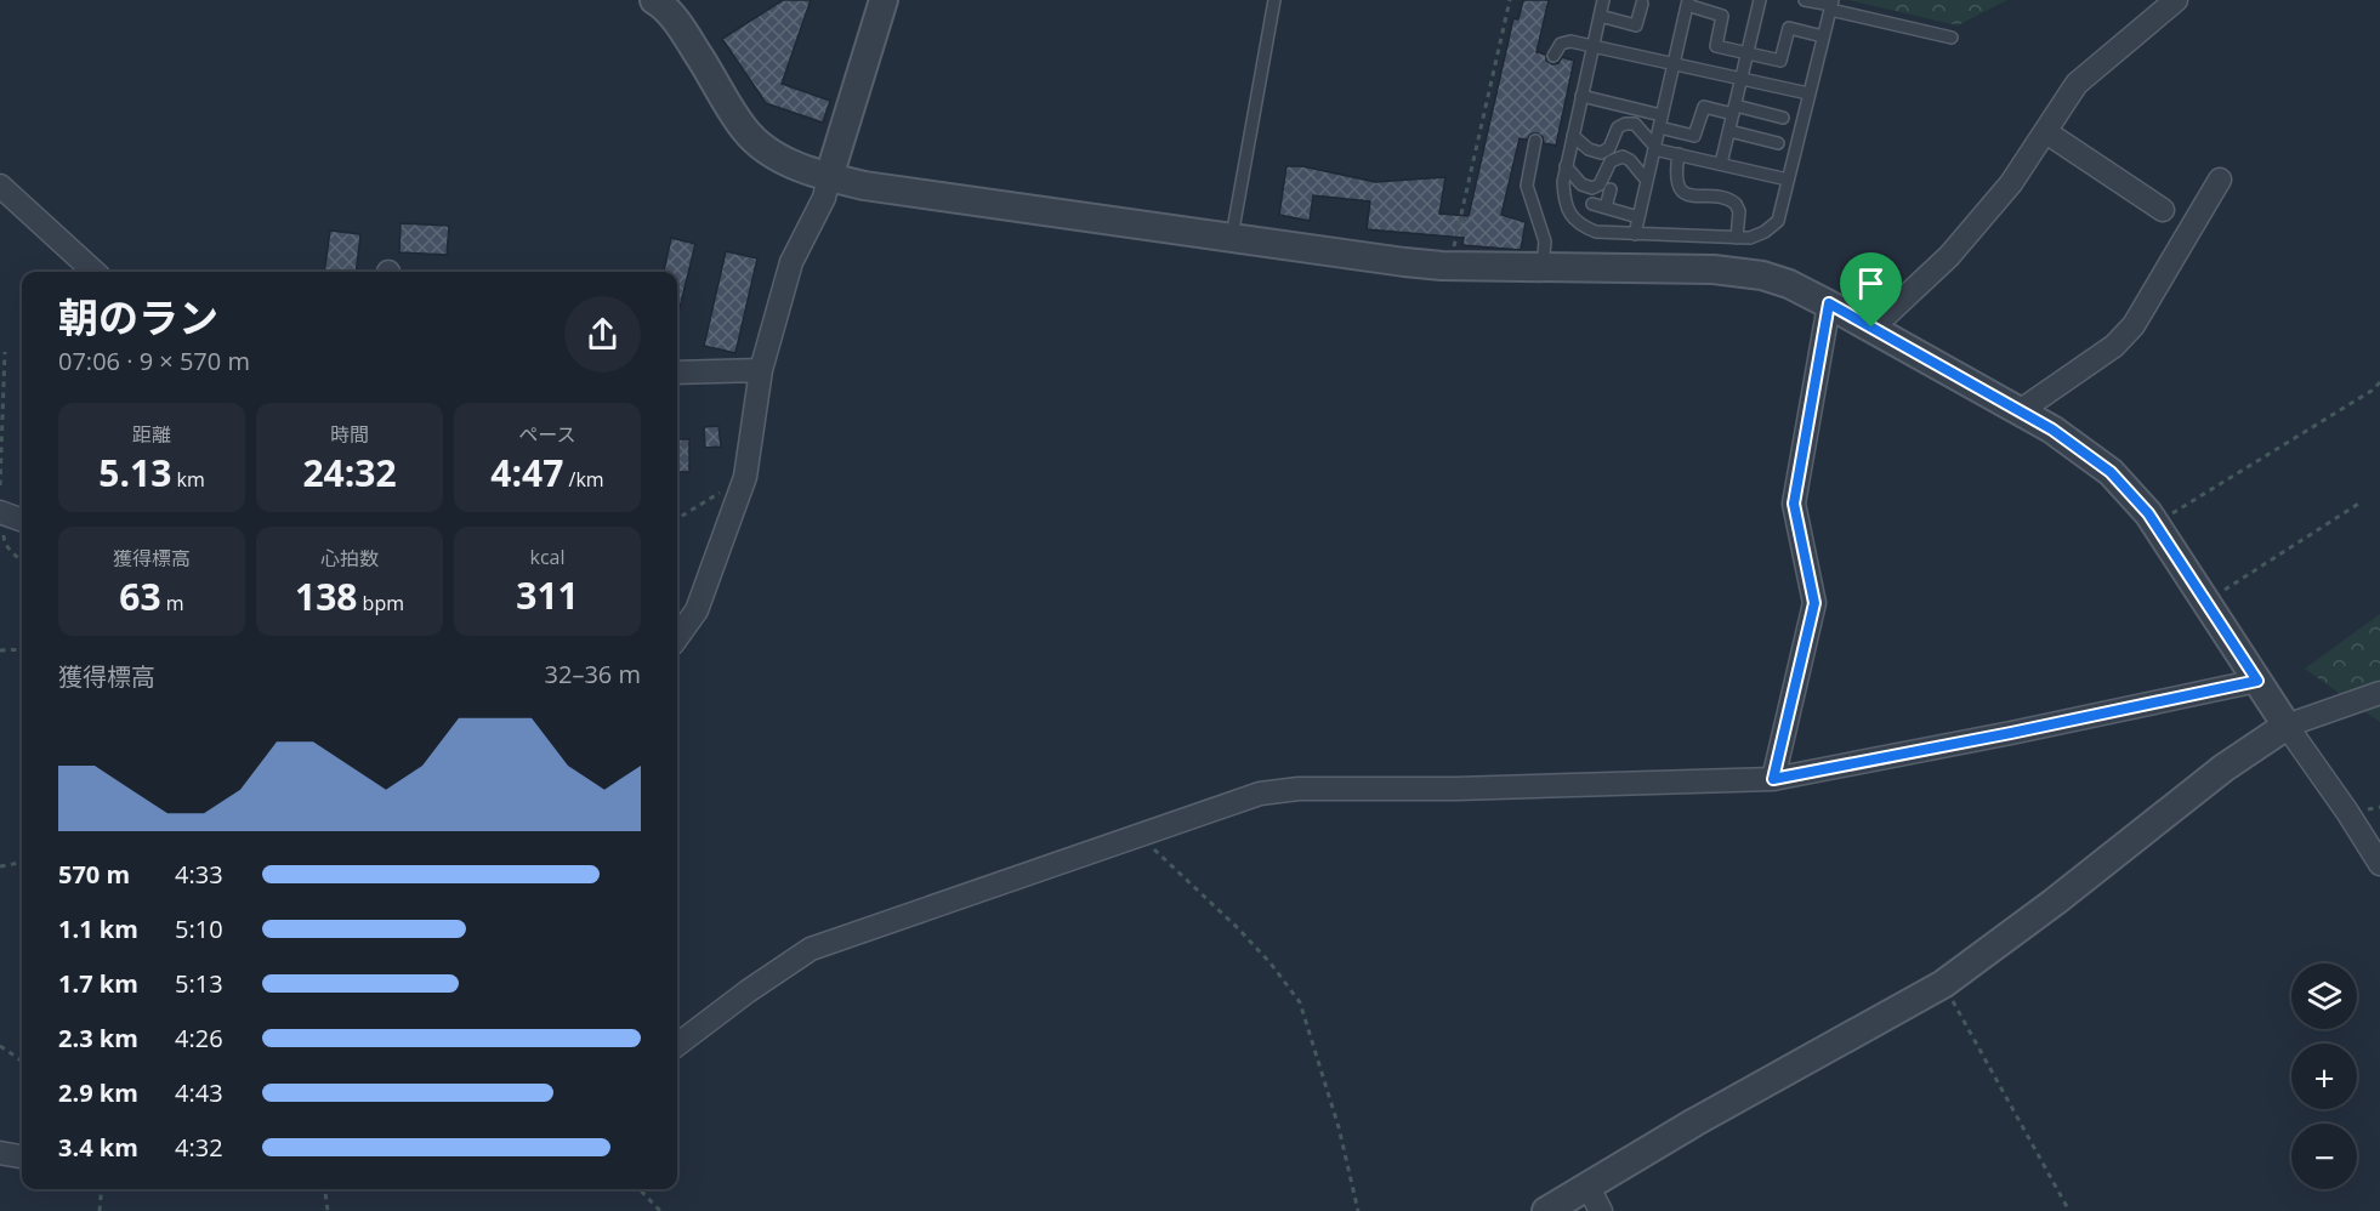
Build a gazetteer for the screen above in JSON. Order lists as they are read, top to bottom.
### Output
{
  "page": {
    "heading": ["朝のラン", "07:06 · 9 × 570 m"],
    "stats": [
      ["距離", "5.13 km"],
      ["時間", "24:32"],
      ["ペース", "4:47 /km"],
      ["獲得標高", "63 m"],
      ["心拍数", "138 bpm"],
      ["kcal", "311"]
    ],
    "chart": ["獲得標高", "32–36 m"],
    "list": [
      {
        "name": "570 m",
        "note": "4:33"
      },
      {
        "name": "1.1 km",
        "note": "5:10"
      },
      {
        "name": "1.7 km",
        "note": "5:13"
      },
      {
        "name": "2.3 km",
        "note": "4:26"
      },
      {
        "name": "2.9 km",
        "note": "4:43"
      },
      {
        "name": "3.4 km",
        "note": "4:32"
      }
    ],
    "map_buttons": ["+", "−"]
  }
}
